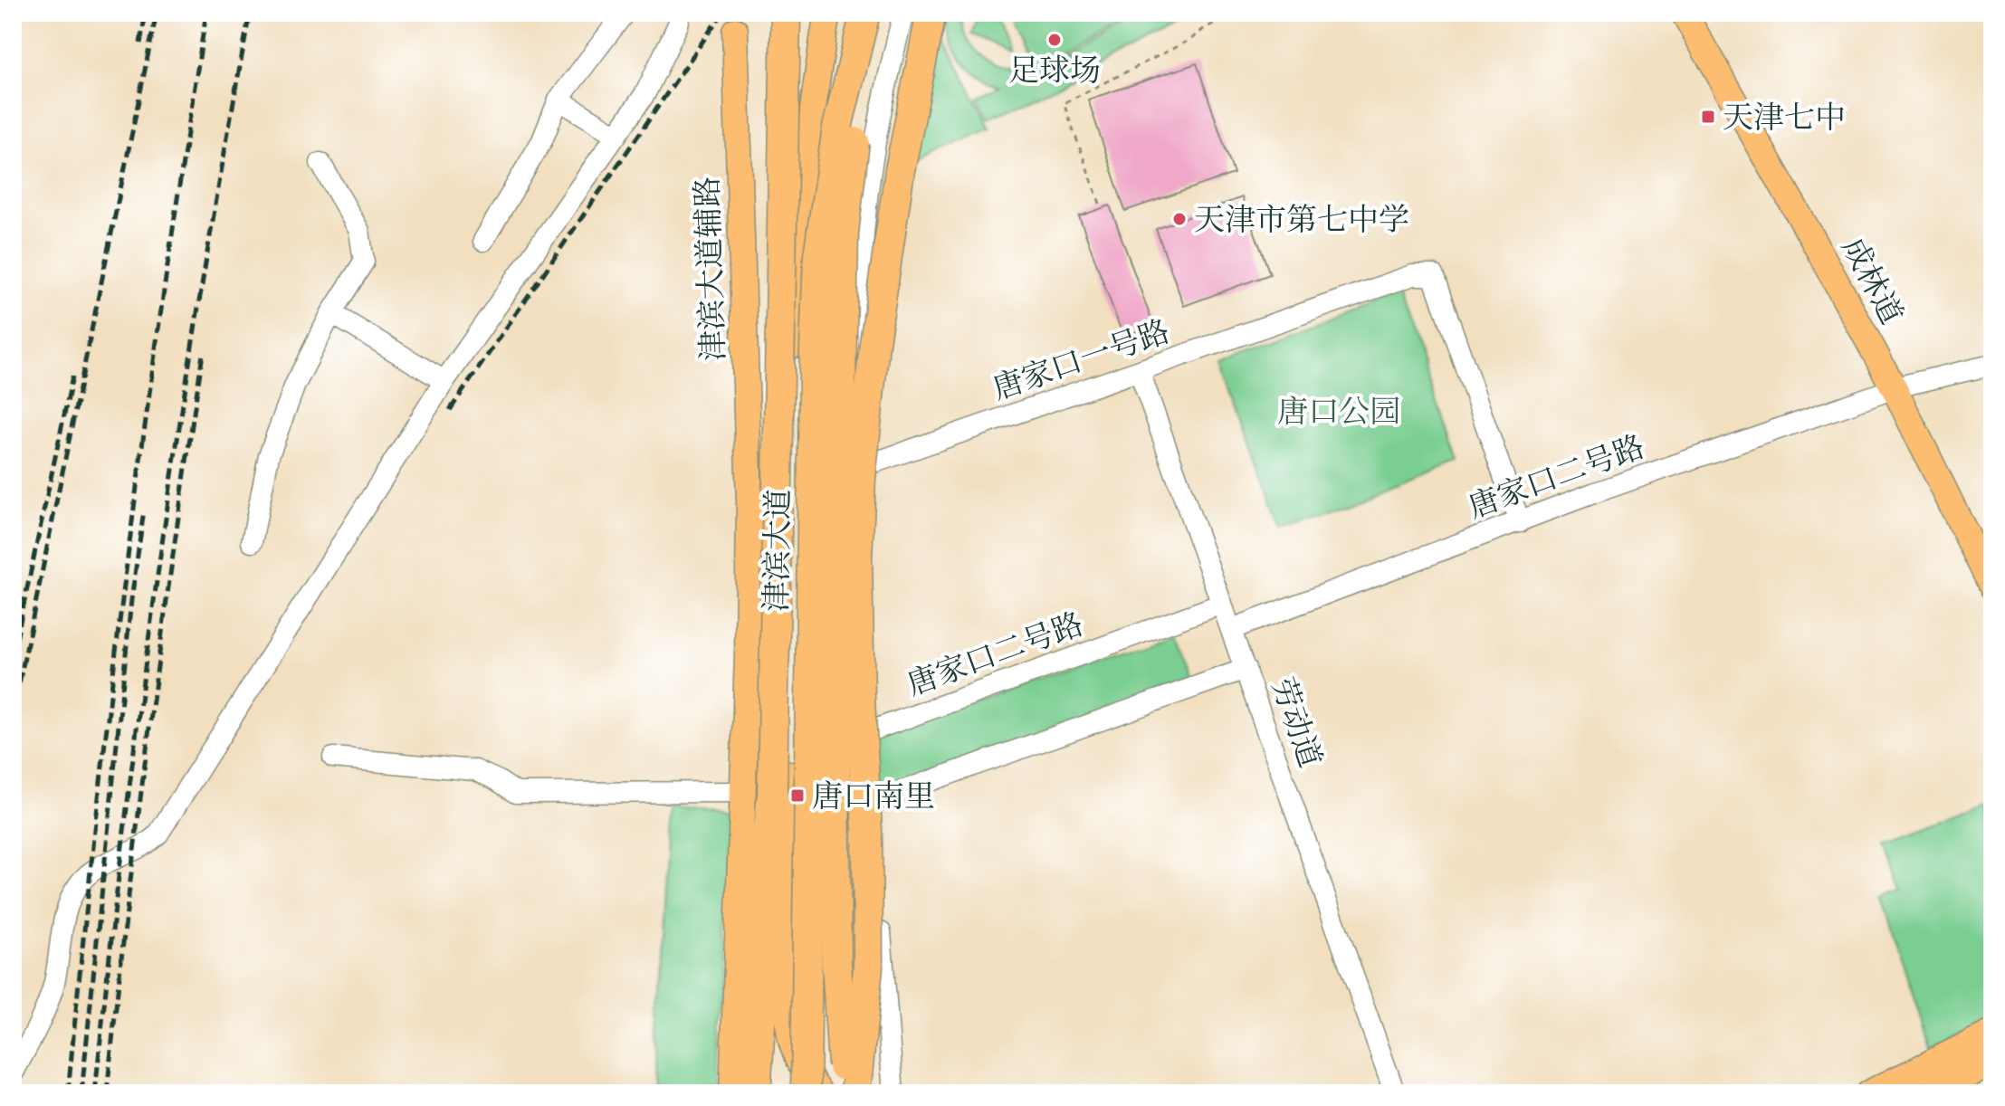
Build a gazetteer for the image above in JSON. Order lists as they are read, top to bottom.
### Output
{
  "streets": {
    "highway": ["津滨大道"],
    "main road": ["津滨大道辅路", "成林道"],
    "street": ["唐家口一号路", "唐家口二号路", "劳动道"]
  },
  "crossings": [
    ["津滨大道辅路", "唐家口一号路"],
    ["津滨大道辅路", "津滨大道"],
    ["成林道", "唐家口二号路"],
    ["唐家口一号路", "唐家口二号路"],
    ["唐家口一号路", "劳动道"],
    ["唐家口二号路", "劳动道"]
  ],
  "parks": ["唐口公园"],
  "places": {
    "other": ["足球场", "天津市第七中学"],
    "transit": ["天津七中", "唐口南里"]
  }
}
